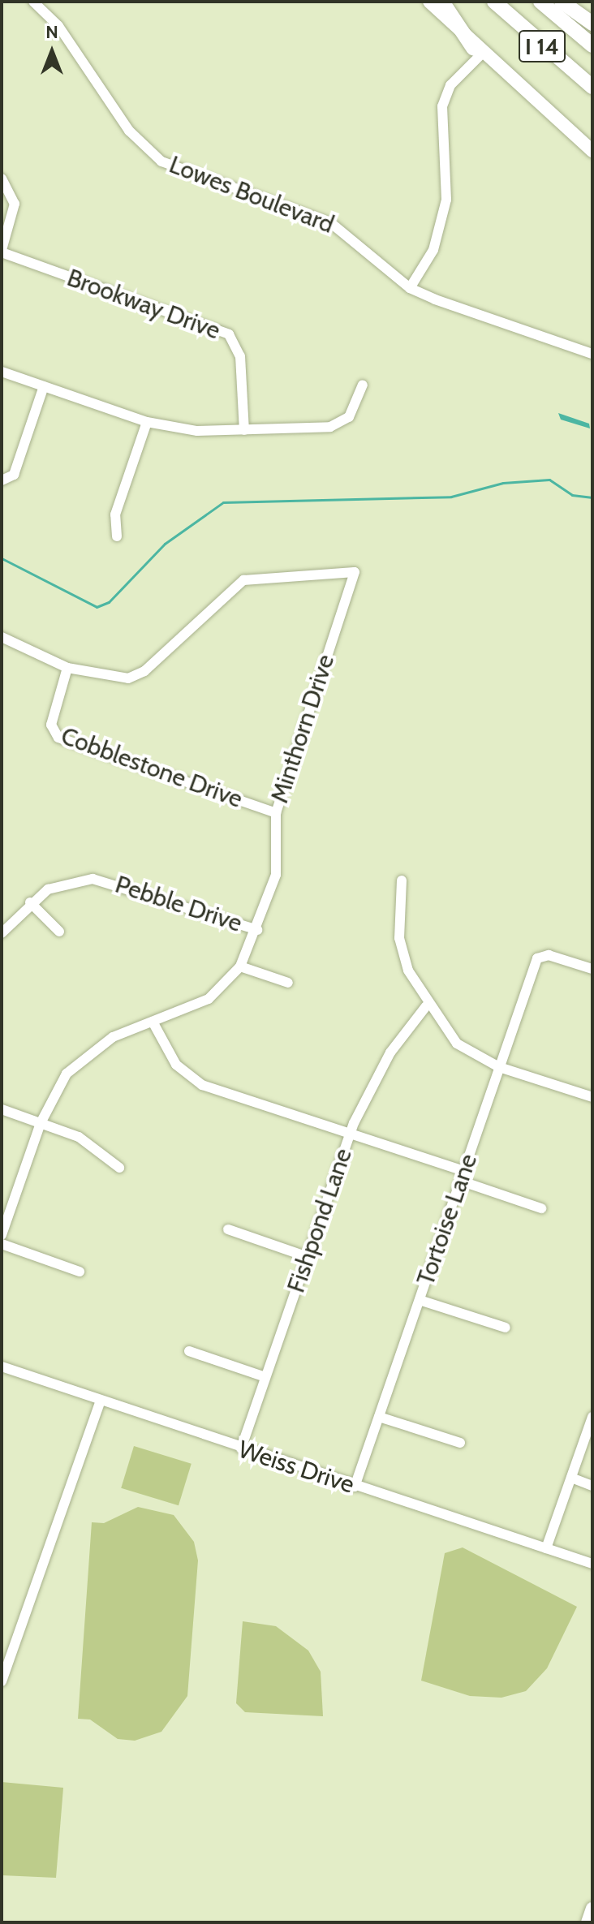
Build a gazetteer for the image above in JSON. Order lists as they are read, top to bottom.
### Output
{
  "streets": {
    "highway": ["I 14"],
    "street": [
      "Lowes Boulevard",
      "Brookway Drive",
      "Minthorn Drive",
      "Cobblestone Drive",
      "Pebble Drive",
      "Tortoise Lane",
      "Fishpond Lane",
      "Weiss Drive"
    ]
  },
  "crossings": [
    ["Minthorn Drive", "Cobblestone Drive"],
    ["Minthorn Drive", "Pebble Drive"],
    ["Tortoise Lane", "Weiss Drive"],
    ["Fishpond Lane", "Weiss Drive"]
  ],
  "north": "top"
}
